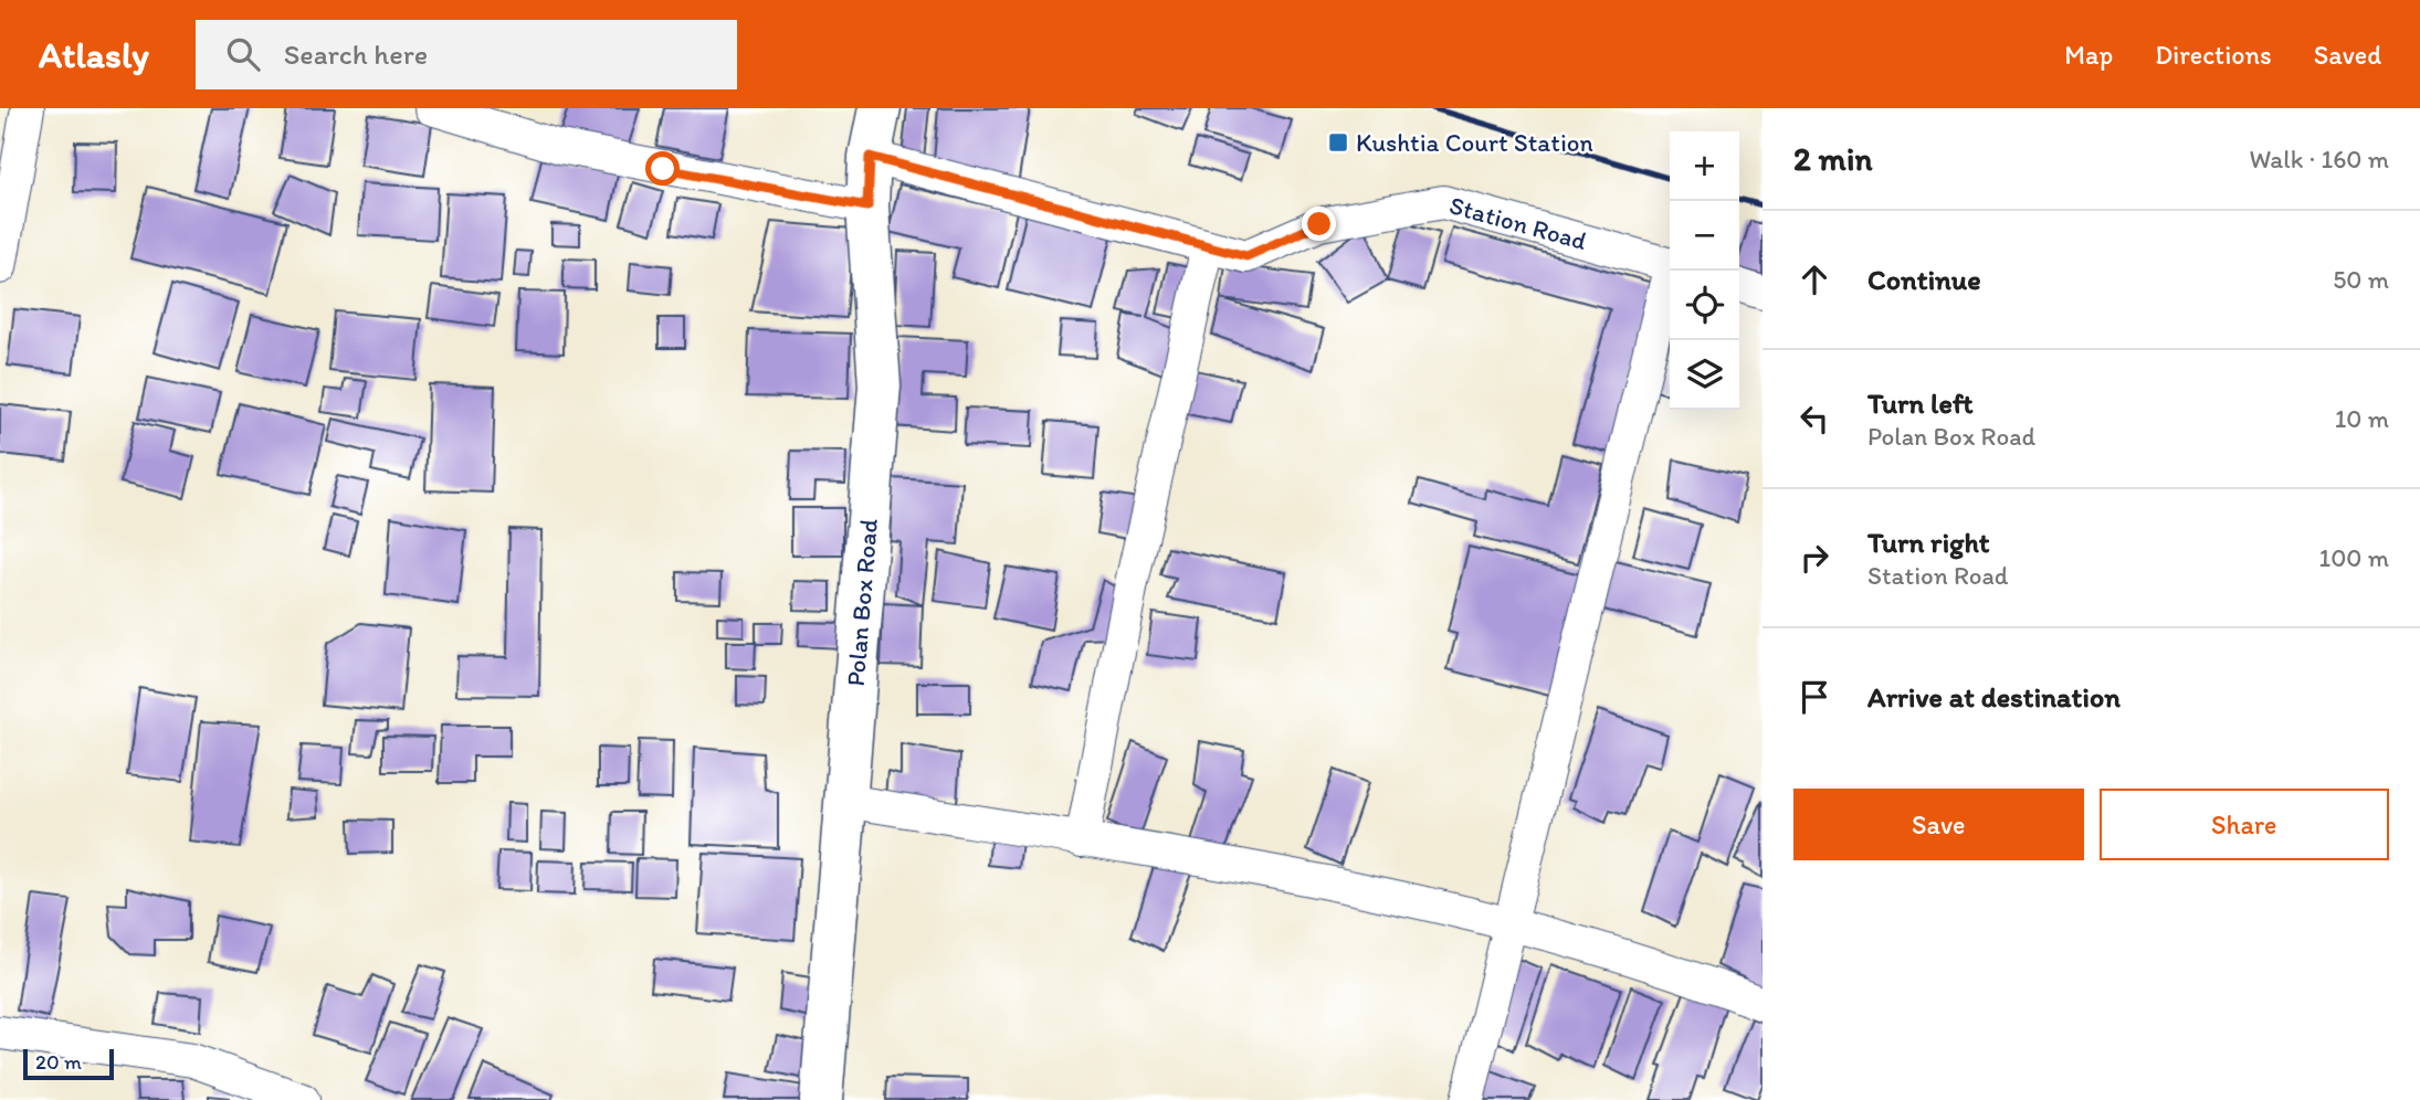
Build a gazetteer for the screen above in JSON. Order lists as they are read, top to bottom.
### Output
{
  "streets": {
    "main road": ["Polan Box Road"],
    "street": ["Station Road"]
  },
  "crossings": [
    ["Station Road", "Polan Box Road"]
  ],
  "places": {
    "transit": ["Kushtia Court Station"]
  },
  "scale_bar": "20 m",
  "page": {
    "header": "Atlasly",
    "search": "Search here",
    "nav": ["Map", "Directions", "Saved"],
    "heading": ["2 min", "Walk · 160 m"],
    "map_buttons": ["+", "−"],
    "list": [
      ["Continue", "50 m"],
      ["Turn left", "Polan Box Road", "10 m"],
      ["Turn right", "Station Road", "100 m"],
      "Arrive at destination"
    ],
    "buttons": ["Save", "Share"],
    "scale": "20 m"
  }
}
